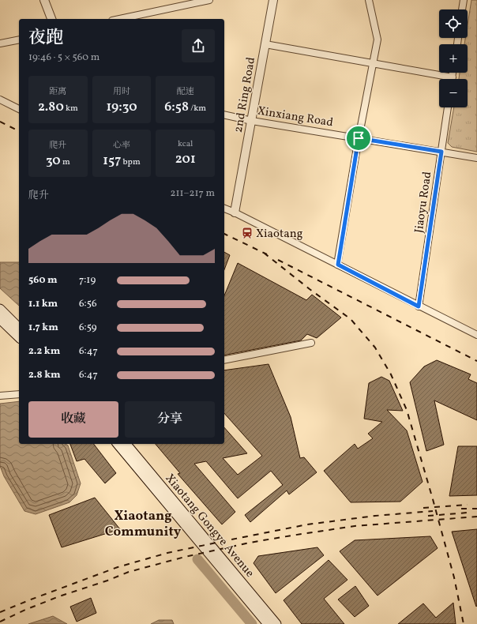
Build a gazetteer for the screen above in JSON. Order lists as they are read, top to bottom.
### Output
{
  "streets": {
    "main road": ["Xiaotang Gongye Avenue"],
    "street": ["2nd Ring Road", "Xinxiang Road", "Jiaoyu Road"]
  },
  "crossings": [
    ["2nd Ring Road", "Xinxiang Road"],
    ["Xinxiang Road", "Jiaoyu Road"]
  ],
  "districts": ["Xiaotang Community"],
  "places": {
    "station": ["Xiaotang"]
  },
  "page": {
    "map_buttons": ["+", "−"],
    "heading": ["夜跑", "19:46 · 5 × 560 m"],
    "stats": [
      ["距离", "2.80 km"],
      ["用时", "19:30"],
      ["配速", "6:58 /km"],
      ["爬升", "30 m"],
      ["心率", "157 bpm"],
      ["kcal", "201"]
    ],
    "chart": ["爬升", "211–217 m"],
    "list": [
      {
        "name": "560 m",
        "note": "7:19"
      },
      {
        "name": "1.1 km",
        "note": "6:56"
      },
      {
        "name": "1.7 km",
        "note": "6:59"
      },
      {
        "name": "2.2 km",
        "note": "6:47"
      },
      {
        "name": "2.8 km",
        "note": "6:47"
      }
    ],
    "buttons": ["收藏", "分享"]
  }
}
